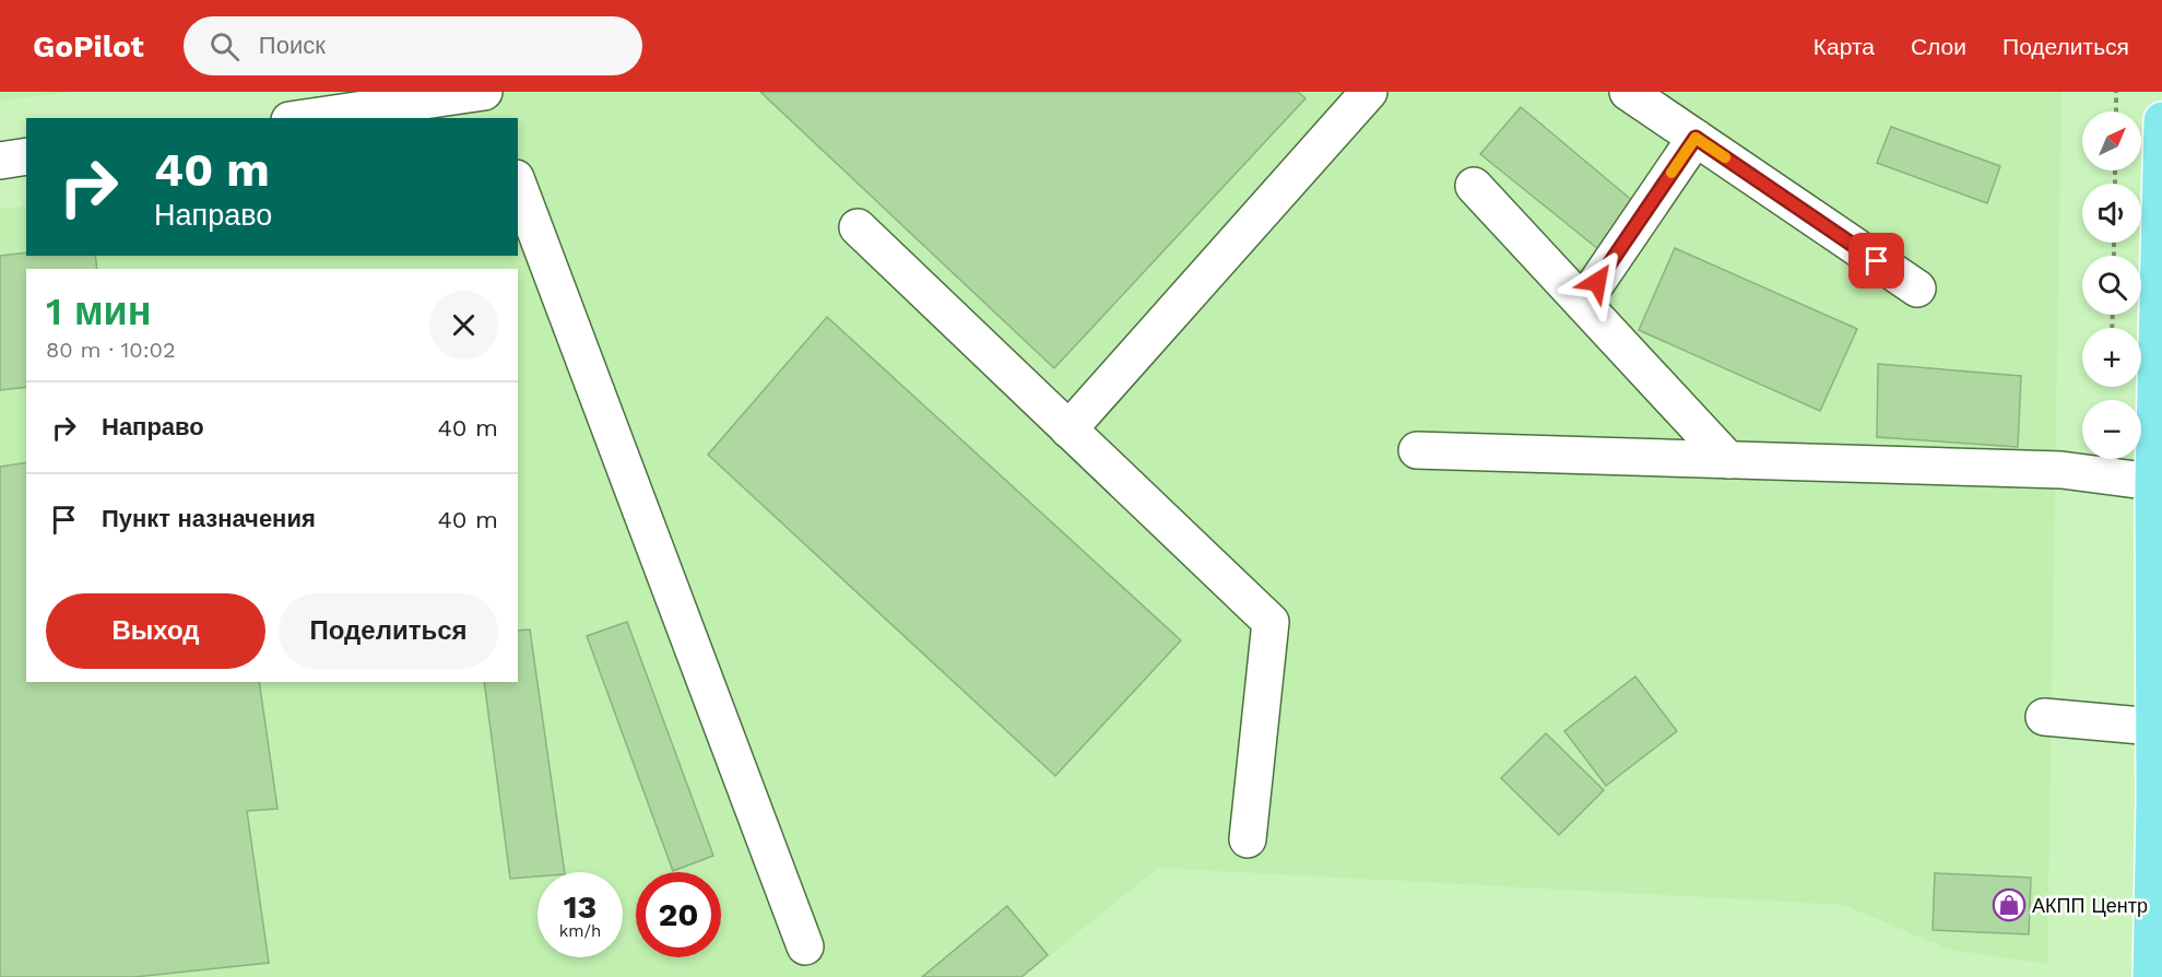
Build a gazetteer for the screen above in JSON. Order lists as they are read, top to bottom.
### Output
{
  "places": {
    "shop": ["АКПП Центр"]
  },
  "north": "top right",
  "page": {
    "header": "GoPilot",
    "search": "Поиск",
    "nav": ["Карта", "Слои", "Поделиться"],
    "map_buttons": ["+", "−"],
    "turn": ["40 m", "Направо"],
    "heading": ["1 мин", "80 m · 10:02"],
    "list": [
      {
        "name": "Направо",
        "value": "40 m"
      },
      {
        "name": "Пункт назначения",
        "value": "40 m"
      }
    ],
    "buttons": ["Выход", "Поделиться"],
    "speed": "13 km/h",
    "limit": "20"
  }
}
